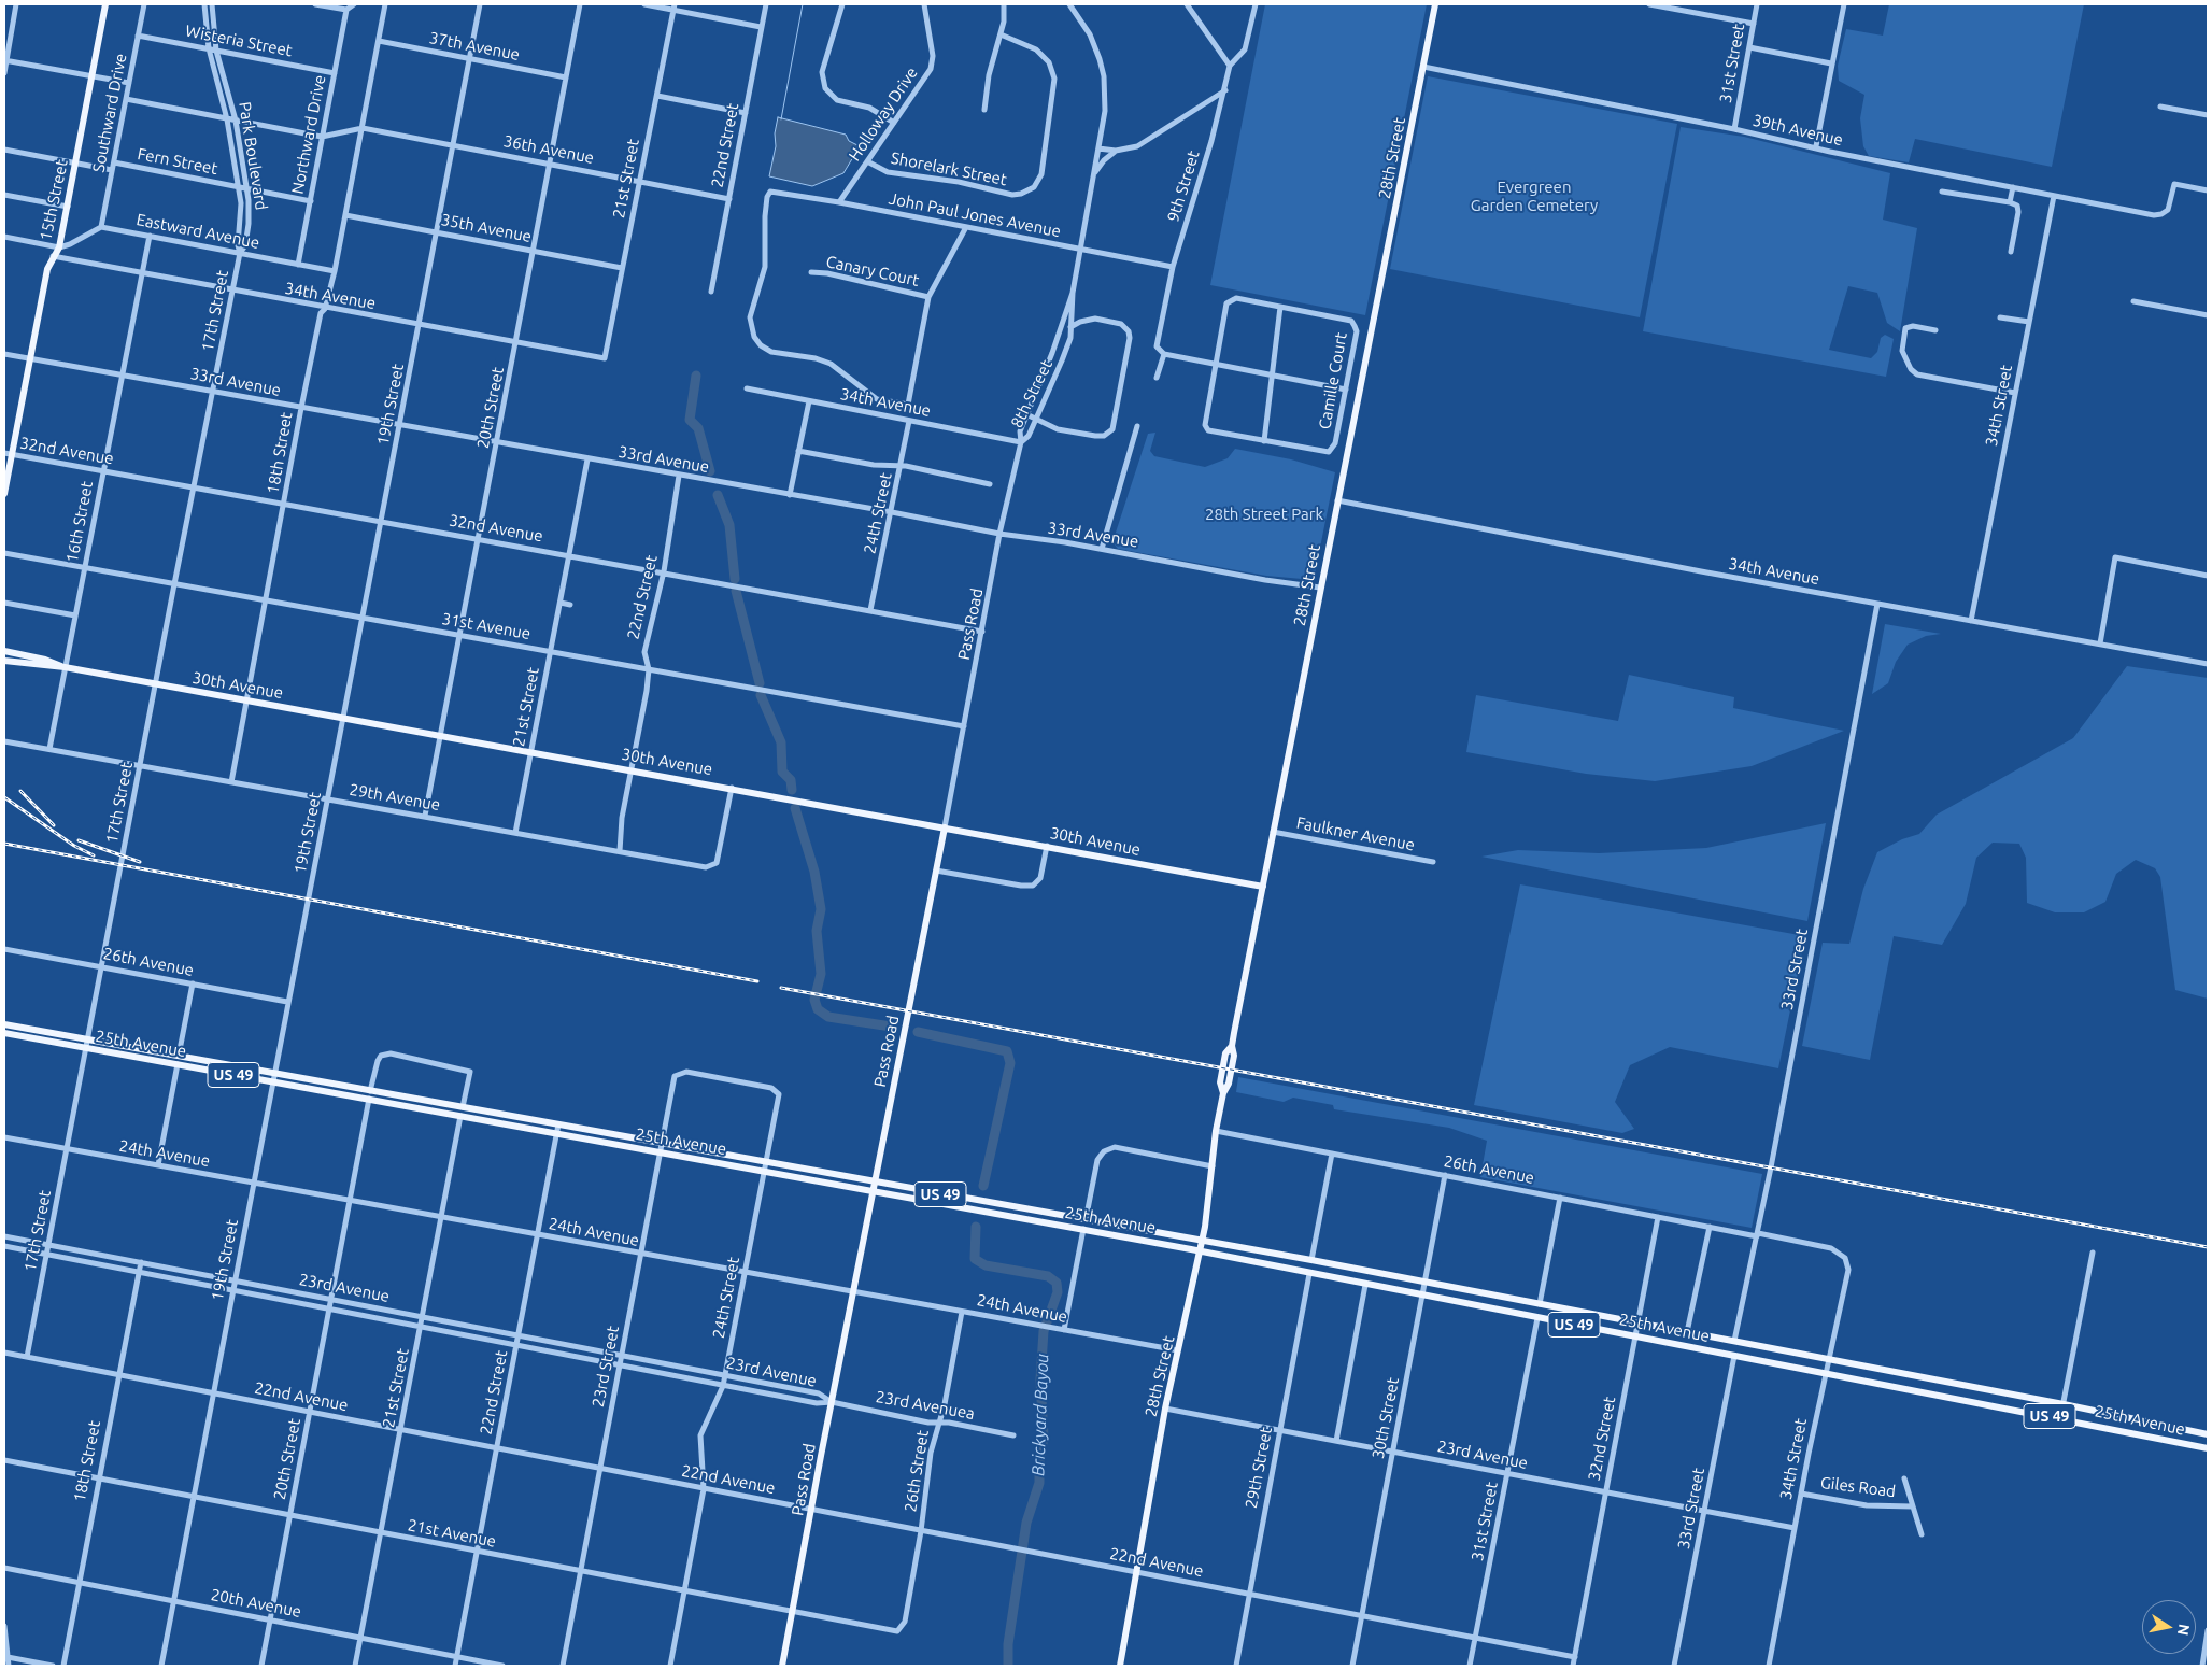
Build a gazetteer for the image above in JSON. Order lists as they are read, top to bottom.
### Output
{
  "streets": {
    "main road": [
      "28th Street",
      "15th Street",
      "Pass Road",
      "30th Avenue",
      "25th Avenue",
      "US 49"
    ],
    "street": [
      "Wisteria Street",
      "37th Avenue",
      "31st Street",
      "Southward Drive",
      "Holloway Drive",
      "39th Avenue",
      "Northward Drive",
      "22nd Street",
      "36th Avenue",
      "Park Boulevard",
      "Fern Street",
      "Shorelark Street",
      "21st Street",
      "9th Street",
      "John Paul Jones Avenue",
      "35th Avenue",
      "Eastward Avenue",
      "Canary Court",
      "34th Avenue",
      "17th Street",
      "Camille Court",
      "33rd Avenue",
      "8th Street",
      "19th Street",
      "34th Street",
      "20th Street",
      "32nd Avenue",
      "18th Street",
      "24th Street",
      "16th Street",
      "31st Avenue",
      "29th Avenue",
      "Faulkner Avenue",
      "26th Avenue",
      "33rd Street",
      "24th Avenue",
      "23rd Avenue",
      "23rd Street",
      "22nd Avenue",
      "23rd Avenuea",
      "30th Street",
      "32nd Street",
      "29th Street",
      "26th Street",
      "Giles Road",
      "21st Avenue",
      "20th Avenue"
    ]
  },
  "crossings": [
    ["Wisteria Street", "Southward Drive"],
    ["Wisteria Street", "Northward Drive"],
    ["Wisteria Street", "Park Boulevard"],
    ["37th Avenue", "19th Street"],
    ["37th Avenue", "20th Street"],
    ["37th Avenue", "18th Street"],
    ["31st Street", "39th Avenue"],
    ["31st Street", "25th Avenue"],
    ["31st Street", "23rd Avenue"],
    ["31st Street", "22nd Avenue"],
    ["Southward Drive", "Fern Street"],
    ["Southward Drive", "Eastward Avenue"],
    ["Holloway Drive", "Shorelark Street"],
    ["Holloway Drive", "John Paul Jones Avenue"],
    ["39th Avenue", "28th Street"],
    ["39th Avenue", "34th Street"],
    ["Northward Drive", "Eastward Avenue"],
    ["22nd Street", "36th Avenue"],
    ["22nd Street", "33rd Avenue"],
    ["22nd Street", "32nd Avenue"],
    ["22nd Street", "31st Avenue"],
    ["22nd Street", "30th Avenue"],
    ["22nd Street", "29th Avenue"],
    ["22nd Street", "25th Avenue"],
    ["22nd Street", "24th Avenue"],
    ["22nd Street", "23rd Avenue"],
    ["22nd Street", "22nd Avenue"],
    ["22nd Street", "21st Avenue"],
    ["22nd Street", "20th Avenue"],
    ["36th Avenue", "21st Street"],
    ["36th Avenue", "19th Street"],
    ["36th Avenue", "20th Street"],
    ["36th Avenue", "18th Street"],
    ["Park Boulevard", "Fern Street"],
    ["Park Boulevard", "Eastward Avenue"],
    ["Park Boulevard", "17th Street"],
    ["28th Street", "34th Avenue"],
    ["28th Street", "33rd Avenue"],
    ["28th Street", "30th Avenue"],
    ["28th Street", "Faulkner Avenue"],
    ["28th Street", "26th Avenue"],
    ["28th Street", "25th Avenue"],
    ["28th Street", "24th Avenue"],
    ["28th Street", "23rd Avenue"],
    ["28th Street", "22nd Avenue"],
    ["21st Street", "35th Avenue"],
    ["21st Street", "34th Avenue"],
    ["21st Street", "33rd Avenue"],
    ["21st Street", "32nd Avenue"],
    ["21st Street", "31st Avenue"],
    ["21st Street", "30th Avenue"],
    ["21st Street", "29th Avenue"],
    ["21st Street", "25th Avenue"],
    ["21st Street", "24th Avenue"],
    ["21st Street", "23rd Avenue"],
    ["21st Street", "22nd Avenue"],
    ["21st Street", "21st Avenue"],
    ["21st Street", "20th Avenue"],
    ["9th Street", "John Paul Jones Avenue"],
    ["15th Street", "34th Avenue"],
    ["15th Street", "33rd Avenue"],
    ["15th Street", "32nd Avenue"],
    ["John Paul Jones Avenue", "Canary Court"],
    ["John Paul Jones Avenue", "8th Street"],
    ["35th Avenue", "19th Street"],
    ["35th Avenue", "20th Street"],
    ["35th Avenue", "18th Street"],
    ["Eastward Avenue", "17th Street"],
    ["Eastward Avenue", "18th Street"],
    ["Eastward Avenue", "16th Street"],
    ["34th Avenue", "17th Street"],
    ["34th Avenue", "8th Street"],
    ["34th Avenue", "19th Street"],
    ["34th Avenue", "34th Street"],
    ["34th Avenue", "20th Street"],
    ["34th Avenue", "18th Street"],
    ["34th Avenue", "24th Street"],
    ["34th Avenue", "16th Street"],
    ["34th Avenue", "Pass Road"],
    ["34th Avenue", "33rd Street"],
    ["17th Street", "33rd Avenue"],
    ["17th Street", "32nd Avenue"],
    ["17th Street", "31st Avenue"],
    ["17th Street", "30th Avenue"],
    ["17th Street", "29th Avenue"],
    ["17th Street", "26th Avenue"],
    ["17th Street", "25th Avenue"],
    ["17th Street", "24th Avenue"],
    ["17th Street", "23rd Avenue"],
    ["17th Street", "22nd Avenue"],
    ["33rd Avenue", "19th Street"],
    ["33rd Avenue", "20th Street"],
    ["33rd Avenue", "18th Street"],
    ["33rd Avenue", "24th Street"],
    ["33rd Avenue", "16th Street"],
    ["33rd Avenue", "Pass Road"],
    ["8th Street", "Pass Road"],
    ["19th Street", "32nd Avenue"],
    ["19th Street", "31st Avenue"],
    ["19th Street", "30th Avenue"],
    ["19th Street", "29th Avenue"],
    ["19th Street", "26th Avenue"],
    ["19th Street", "25th Avenue"],
    ["19th Street", "24th Avenue"],
    ["19th Street", "23rd Avenue"],
    ["19th Street", "22nd Avenue"],
    ["19th Street", "21st Avenue"],
    ["19th Street", "20th Avenue"],
    ["34th Street", "26th Avenue"],
    ["34th Street", "25th Avenue"],
    ["34th Street", "23rd Avenue"],
    ["34th Street", "Giles Road"],
    ["20th Street", "32nd Avenue"],
    ["20th Street", "31st Avenue"],
    ["20th Street", "30th Avenue"],
    ["20th Street", "29th Avenue"],
    ["20th Street", "25th Avenue"],
    ["20th Street", "24th Avenue"],
    ["20th Street", "23rd Avenue"],
    ["20th Street", "22nd Avenue"],
    ["20th Street", "21st Avenue"],
    ["20th Street", "20th Avenue"],
    ["32nd Avenue", "18th Street"],
    ["32nd Avenue", "24th Street"],
    ["32nd Avenue", "16th Street"],
    ["32nd Avenue", "Pass Road"],
    ["18th Street", "31st Avenue"],
    ["18th Street", "30th Avenue"],
    ["18th Street", "29th Avenue"],
    ["18th Street", "23rd Avenue"],
    ["18th Street", "22nd Avenue"],
    ["18th Street", "21st Avenue"],
    ["18th Street", "20th Avenue"],
    ["24th Street", "25th Avenue"],
    ["24th Street", "24th Avenue"],
    ["24th Street", "23rd Avenue"],
    ["24th Street", "23rd Street"],
    ["24th Street", "22nd Avenue"],
    ["24th Street", "21st Avenue"],
    ["16th Street", "31st Avenue"],
    ["16th Street", "30th Avenue"],
    ["16th Street", "29th Avenue"],
    ["Pass Road", "31st Avenue"],
    ["Pass Road", "30th Avenue"],
    ["Pass Road", "25th Avenue"],
    ["Pass Road", "24th Avenue"],
    ["Pass Road", "23rd Avenue"],
    ["Pass Road", "22nd Avenue"],
    ["Pass Road", "23rd Avenuea"],
    ["Pass Road", "21st Avenue"],
    ["30th Avenue", "29th Avenue"],
    ["26th Avenue", "33rd Street"],
    ["26th Avenue", "30th Street"],
    ["26th Avenue", "32nd Street"],
    ["33rd Street", "25th Avenue"],
    ["33rd Street", "23rd Avenue"],
    ["25th Avenue", "23rd Street"],
    ["25th Avenue", "30th Street"],
    ["25th Avenue", "32nd Street"],
    ["25th Avenue", "29th Street"],
    ["24th Avenue", "23rd Street"],
    ["24th Avenue", "26th Street"],
    ["23rd Avenue", "23rd Street"],
    ["23rd Avenue", "23rd Avenuea"],
    ["23rd Avenue", "30th Street"],
    ["23rd Avenue", "32nd Street"],
    ["23rd Avenue", "29th Street"],
    ["23rd Street", "22nd Avenue"],
    ["23rd Street", "21st Avenue"],
    ["22nd Avenue", "30th Street"],
    ["22nd Avenue", "32nd Street"],
    ["22nd Avenue", "29th Street"],
    ["22nd Avenue", "26th Street"],
    ["23rd Avenuea", "26th Street"],
    ["26th Street", "21st Avenue"]
  ],
  "water": ["Brickyard Bayou"],
  "parks": ["Evergreen Garden Cemetery", "28th Street Park"],
  "north": "right"
}
